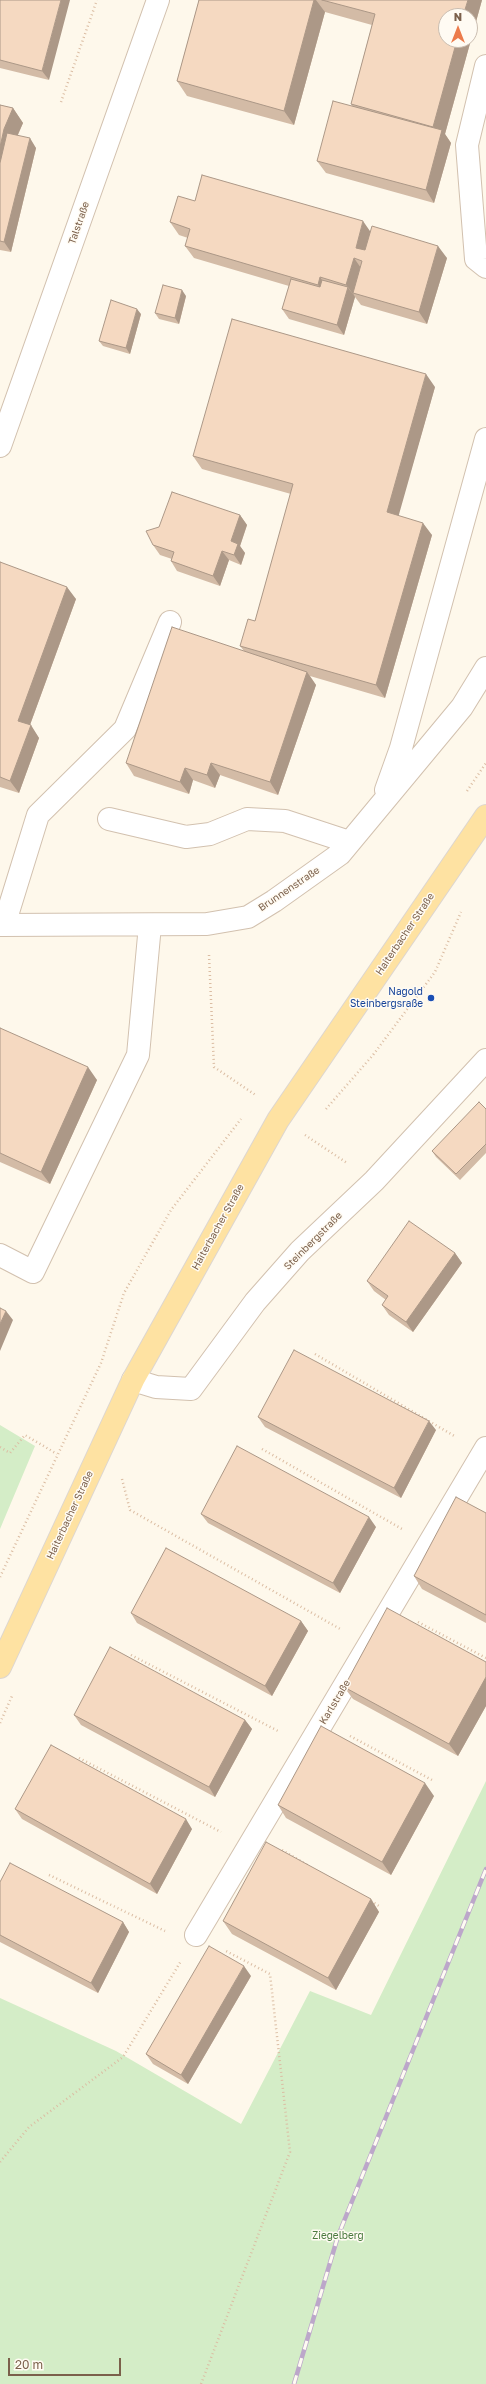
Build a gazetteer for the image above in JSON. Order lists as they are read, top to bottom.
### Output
{
  "streets": {
    "main road": ["Haiterbacher Straße"],
    "street": [
      "Talstraße",
      "Brunnenstraße",
      "Steinbergstraße",
      "Karlstraße"
    ]
  },
  "crossings": [
    ["Haiterbacher Straße", "Steinbergstraße"]
  ],
  "parks": ["Ziegelberg"],
  "places": ["Nagold Steinbergsraße"],
  "scale_bar": "20 m",
  "north": "top"
}
